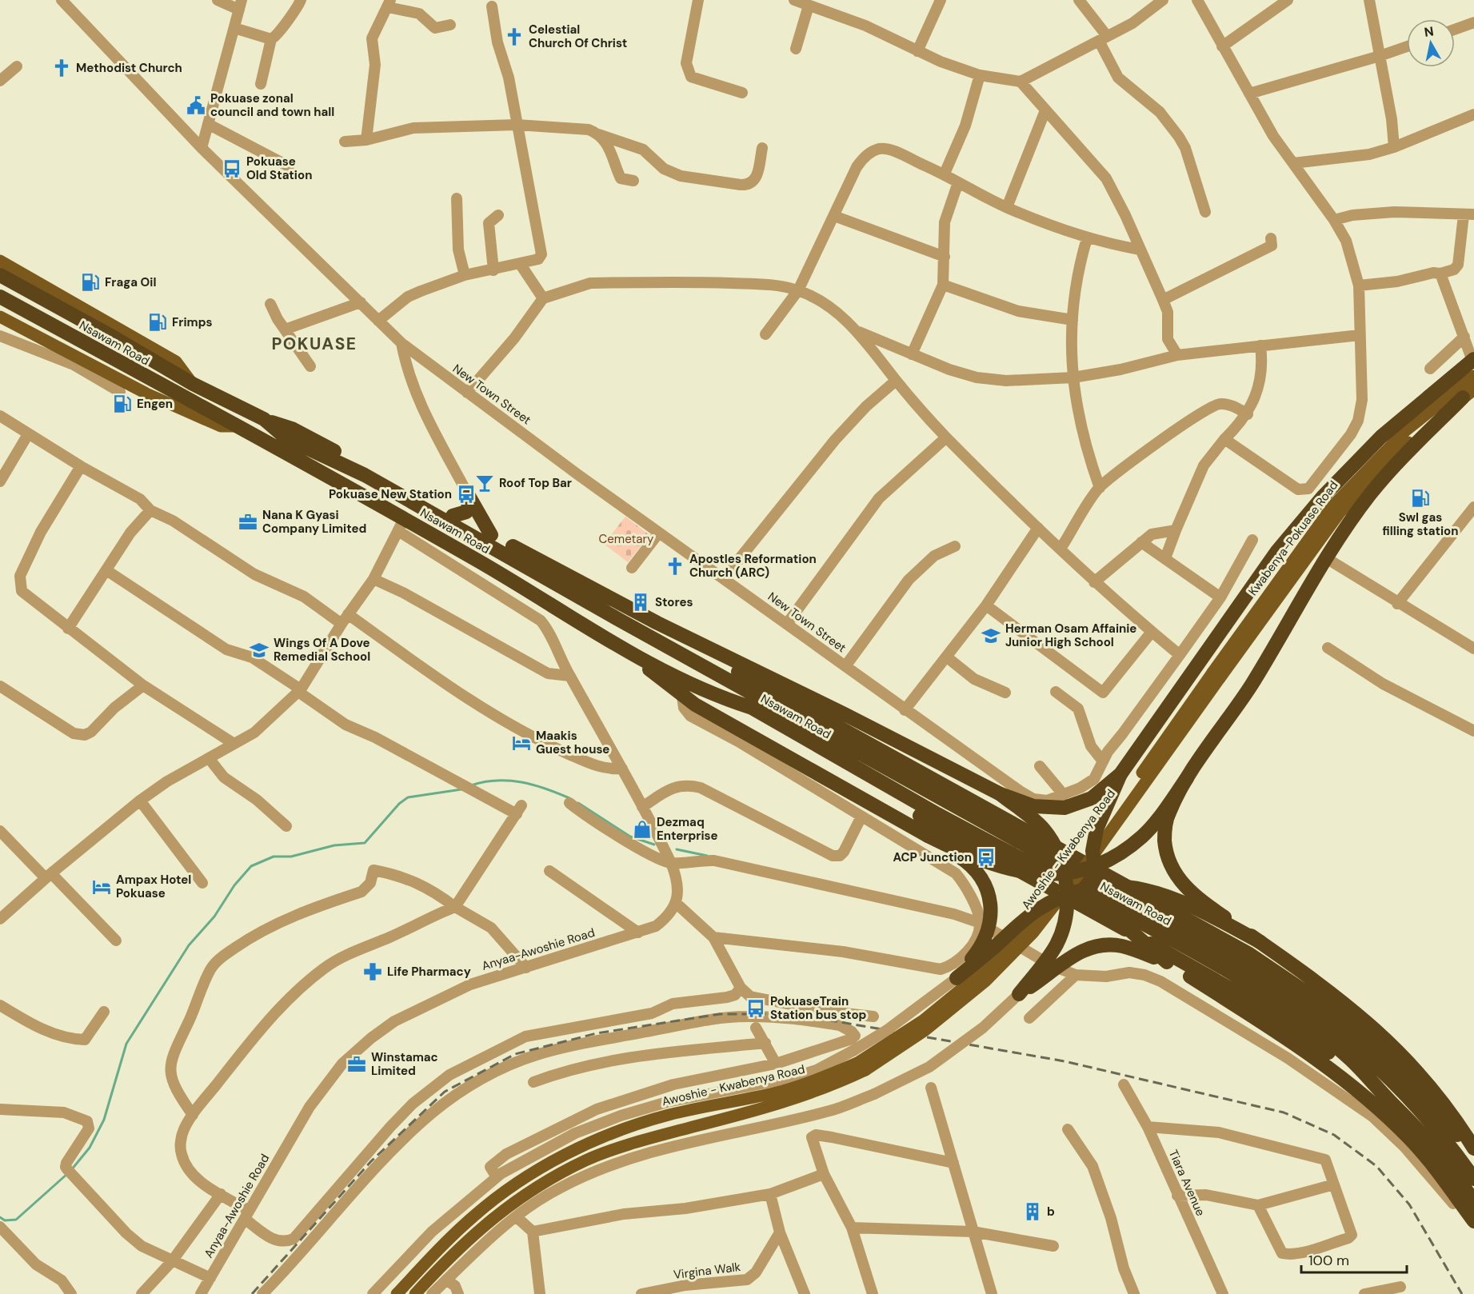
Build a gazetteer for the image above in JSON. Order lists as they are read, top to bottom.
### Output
{
  "streets": {
    "highway": ["Nsawam Road"],
    "main road": ["Kwabenya-Pokuase Road", "Awoshie - Kwabenya Road"],
    "street": [
      "New Town Street",
      "Anyaa-Awoshie Road",
      "Tiara Avenue",
      "Virgina Walk"
    ]
  },
  "crossings": [
    ["Kwabenya-Pokuase Road", "Awoshie - Kwabenya Road"]
  ],
  "districts": ["POKUASE"],
  "parks": ["Cemetary"],
  "places": {
    "church": ["Celestial Church Of Christ", "Methodist Church", "Apostles Reformation Church (ARC)"],
    "public building": ["Pokuase zonal council and town hall"],
    "bus stop": [
      "Pokuase Old Station",
      "Pokuase New Station",
      "ACP Junction",
      "PokuaseTrain Station bus stop"
    ],
    "fuel station": [
      "Fraga Oil",
      "Frimps",
      "Engen",
      "Swl gas filling station"
    ],
    "bar": ["Roof Top Bar"],
    "office": ["Nana K Gyasi Company Limited", "Winstamac Limited"],
    "building": ["Stores", "b"],
    "school or university": ["Herman Osam Affainie Junior High School", "Wings Of A Dove Remedial School"],
    "hotel": ["Maakis Guest house", "Ampax Hotel Pokuase"],
    "shop": ["Dezmaq Enterprise"],
    "pharmacy": ["Life Pharmacy"]
  },
  "scale_bar": "100 m",
  "north": "top"
}
